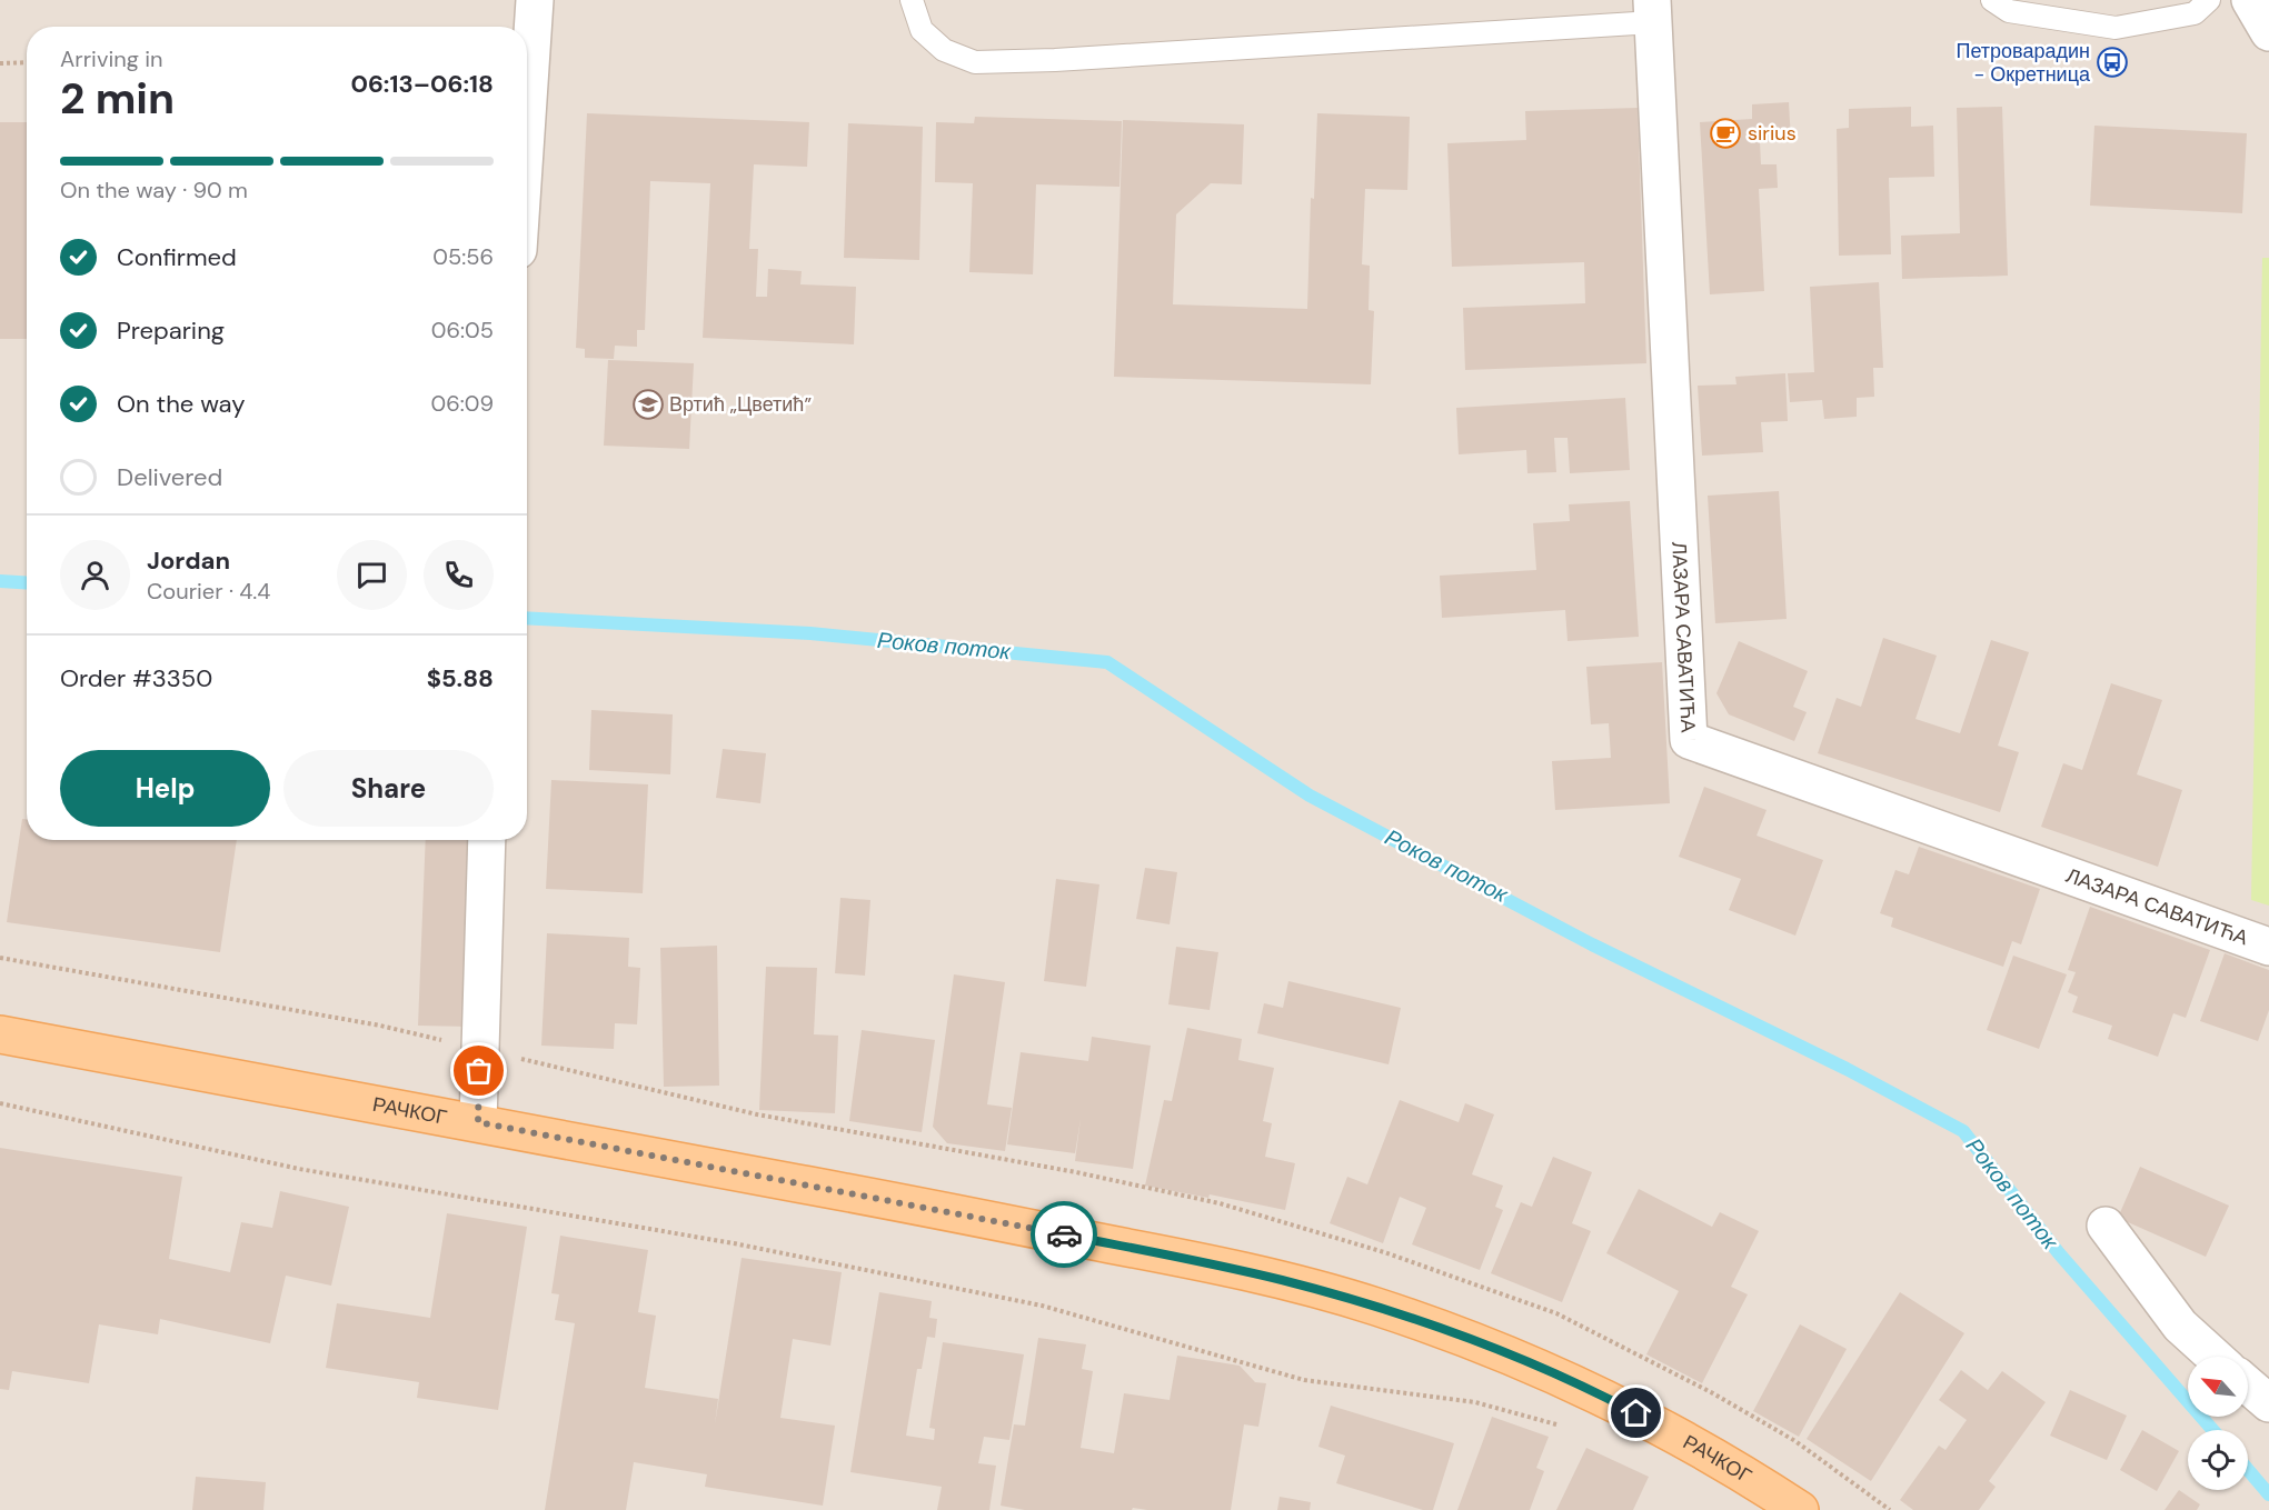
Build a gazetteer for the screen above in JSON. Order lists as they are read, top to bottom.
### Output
{
  "streets": {
    "main road": ["РАЧКОГ"],
    "street": ["ЛАЗАРА САВАТИЋА"]
  },
  "water": ["Роков поток"],
  "places": {
    "bus stop": ["Петроварадин - Окретница"],
    "cafe": ["sirius"],
    "school or university": ["Вртић „Цветић”"]
  },
  "north": "top left",
  "page": {
    "heading": ["2 min", "Arriving in", "06:13–06:18"],
    "panel": [
      "Jordan",
      "Courier · 4.4",
      "Order #3350",
      "$5.88"
    ],
    "bar": "On the way · 90 m",
    "list": [
      ["Confirmed", "05:56"],
      ["Preparing", "06:05"],
      ["On the way", "06:09"],
      "Delivered"
    ],
    "buttons": ["Help", "Share"]
  }
}
